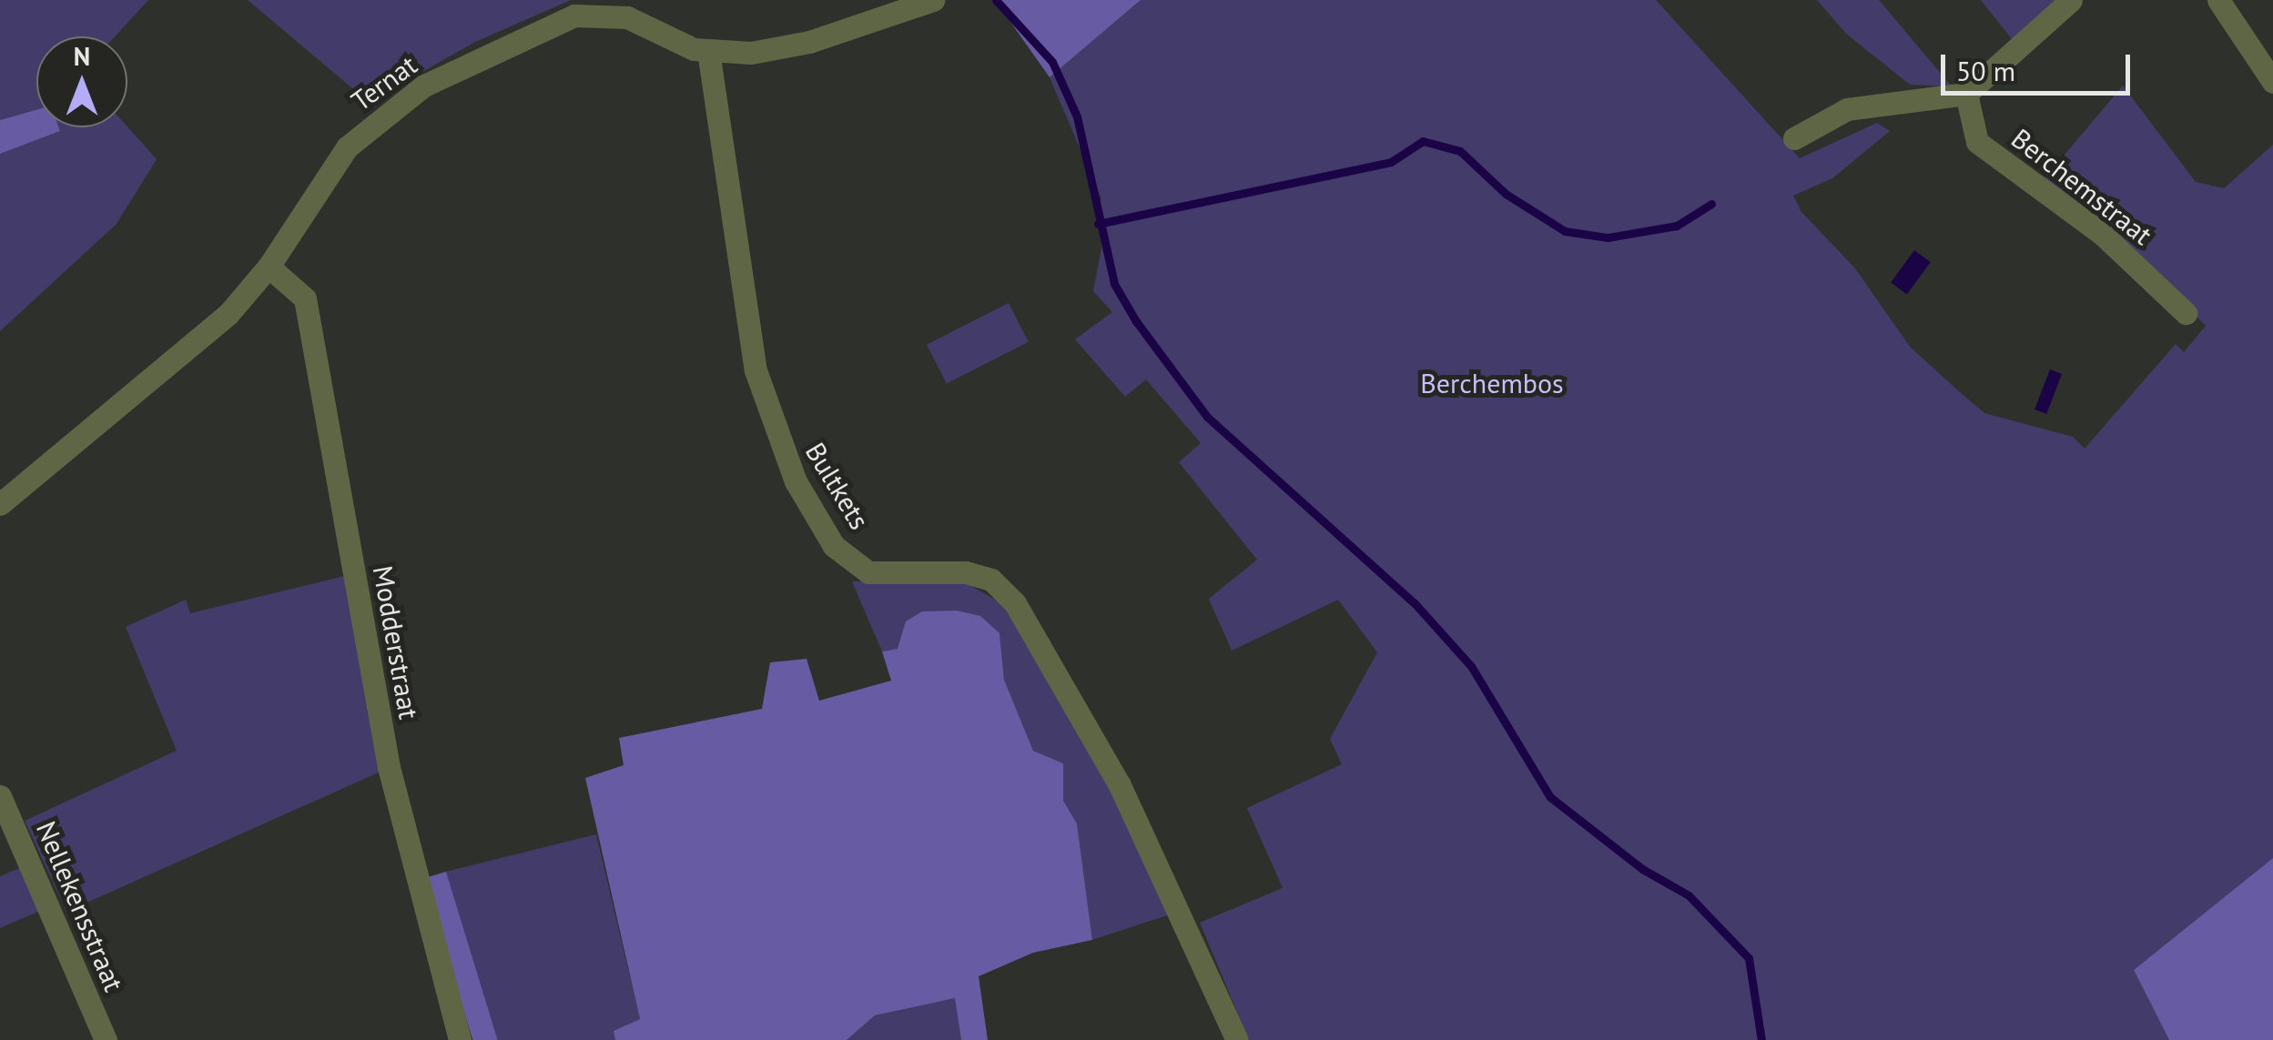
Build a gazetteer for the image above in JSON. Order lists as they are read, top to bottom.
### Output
{
  "streets": {
    "street": [
      "Ternat",
      "Berchemstraat",
      "Bultkets",
      "Modderstraat",
      "Nellekensstraat"
    ]
  },
  "crossings": [
    ["Ternat", "Bultkets"],
    ["Ternat", "Modderstraat"]
  ],
  "parks": ["Berchembos"],
  "scale_bar": "50 m",
  "north": "top"
}
